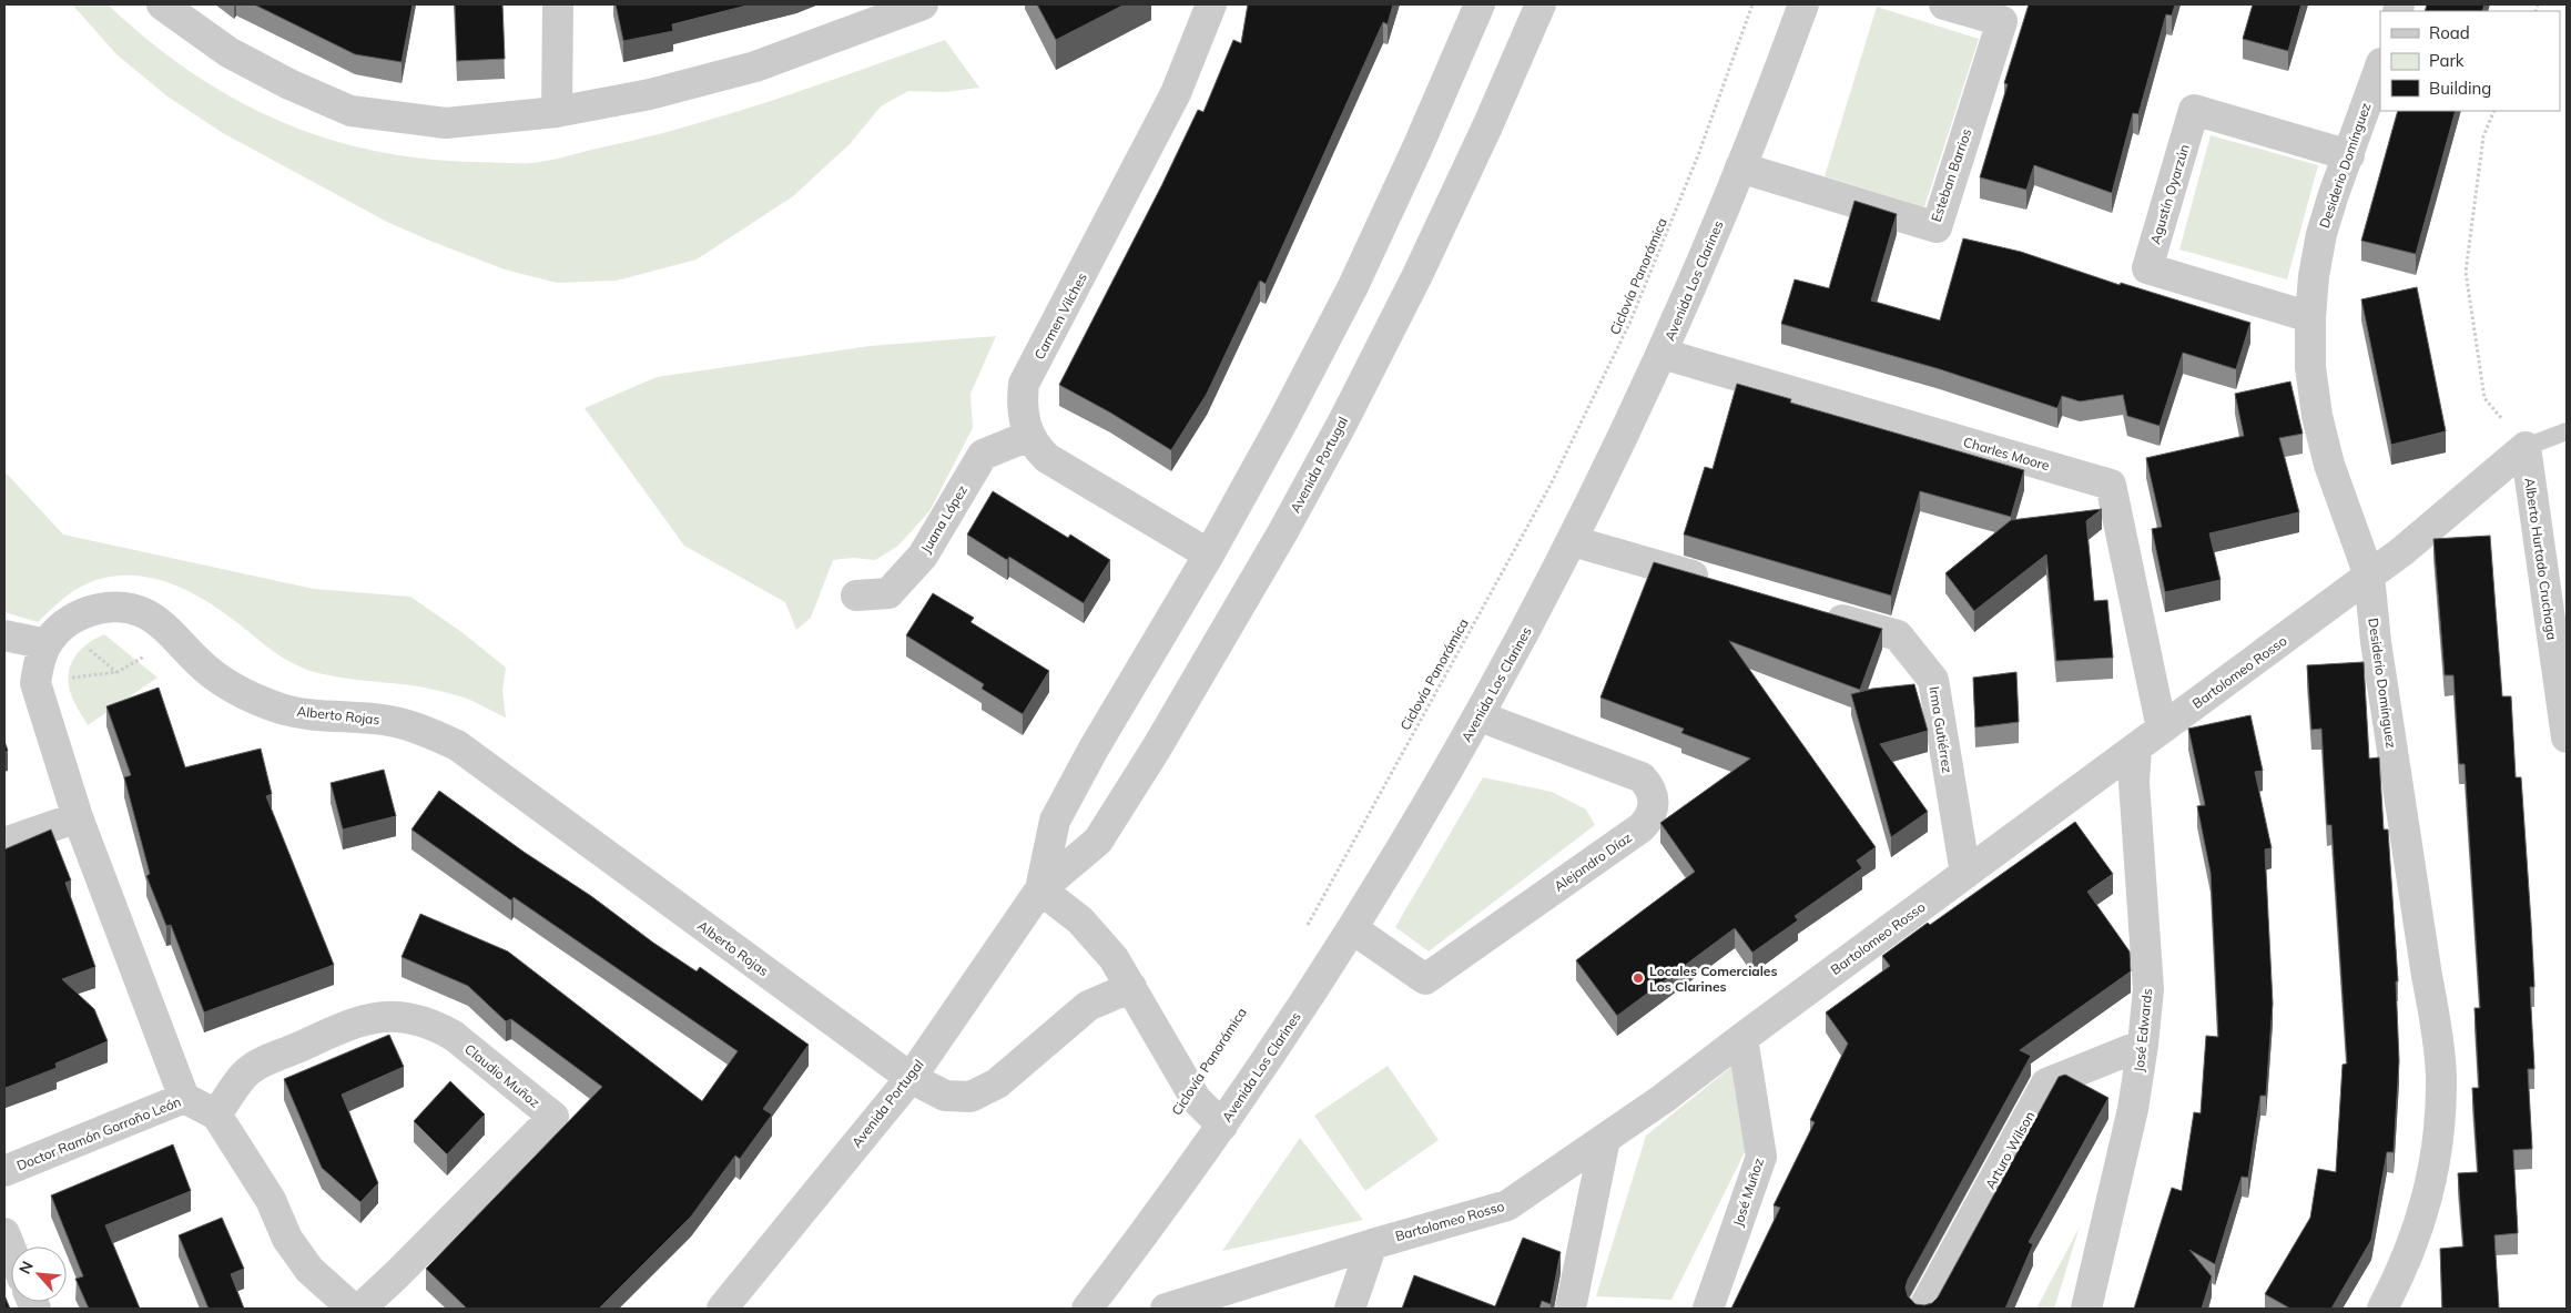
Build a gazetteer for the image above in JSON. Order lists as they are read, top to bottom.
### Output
{
  "streets": {
    "street": [
      "Desiderio Domínguez",
      "Esteban Barrios",
      "Agustín Oyarzún",
      "Avenida Los Clarines",
      "Carmen Vilches",
      "Charles Moore",
      "Avenida Portugal",
      "Juana López",
      "Alberto Hurtado Cruchaga",
      "Bartolomeo Rosso",
      "Alberto Rojas",
      "Irma Gutiérrez",
      "Alejandro Díaz",
      "José Edwards",
      "Claudio Muñoz",
      "Doctor Ramón Gorroño León",
      "Arturo Wilson",
      "José Muñoz"
    ],
    "path": ["Ciclovía Panorámica"]
  },
  "crossings": [
    ["Desiderio Domínguez", "Agustín Oyarzún"],
    ["Desiderio Domínguez", "Bartolomeo Rosso"],
    ["Esteban Barrios", "Avenida Los Clarines"],
    ["Avenida Los Clarines", "Charles Moore"],
    ["Avenida Los Clarines", "Alejandro Díaz"],
    ["Carmen Vilches", "Avenida Portugal"],
    ["Carmen Vilches", "Juana López"],
    ["Charles Moore", "Bartolomeo Rosso"],
    ["Avenida Portugal", "Alberto Rojas"],
    ["Alberto Hurtado Cruchaga", "Bartolomeo Rosso"],
    ["Bartolomeo Rosso", "Irma Gutiérrez"],
    ["Bartolomeo Rosso", "José Edwards"],
    ["Bartolomeo Rosso", "José Muñoz"],
    ["José Edwards", "Arturo Wilson"],
    ["Claudio Muñoz", "Doctor Ramón Gorroño León"]
  ],
  "places": ["Locales Comerciales Los Clarines"],
  "legend": ["Road", "Park", "Building"],
  "north": "top left"
}
